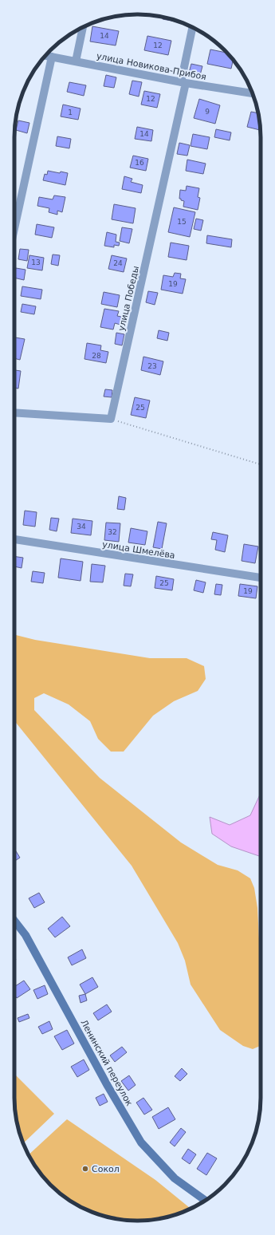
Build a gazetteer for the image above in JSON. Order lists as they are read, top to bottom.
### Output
{
  "streets": {
    "main road": ["Ленинский переулок"],
    "street": ["улица Новикова-Прибоя", "улица Победы", "улица Шмелёва"]
  },
  "crossings": [
    ["улица Новикова-Прибоя", "улица Победы"]
  ],
  "places": ["Сокол"],
  "house_numbers": [
    "14",
    "12",
    "12",
    "9",
    "1",
    "14",
    "16",
    "15",
    "13",
    "24",
    "19",
    "28",
    "23",
    "25",
    "34",
    "32",
    "25",
    "19"
  ]
}
